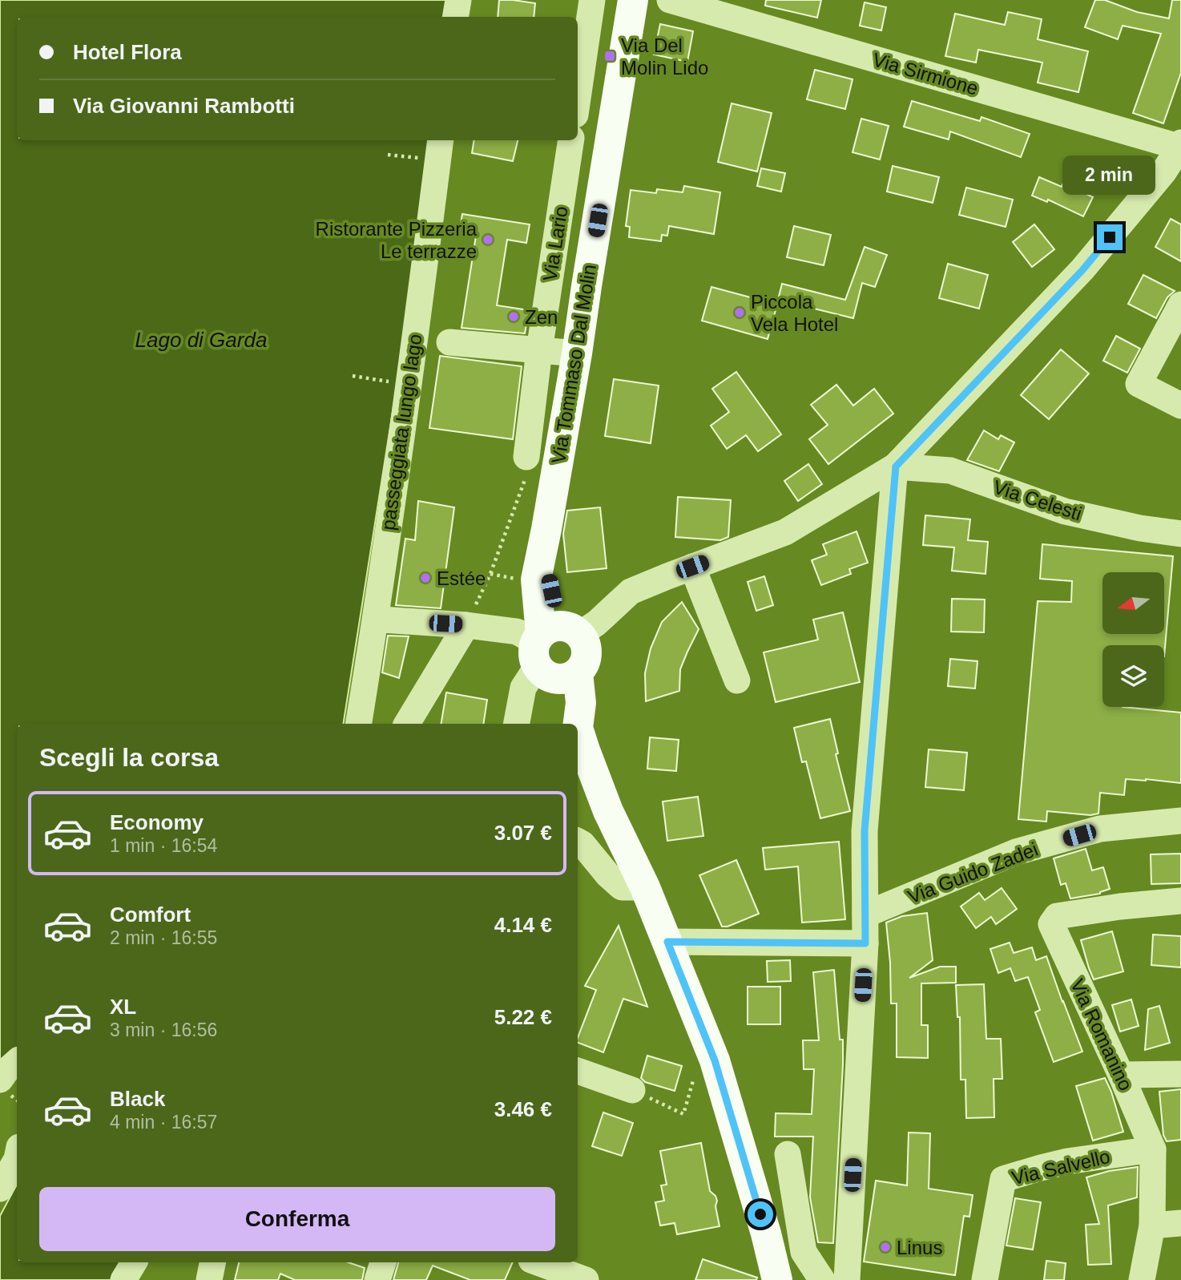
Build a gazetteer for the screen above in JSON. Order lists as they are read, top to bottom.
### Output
{
  "streets": {
    "main road": ["Via Tommaso Dal Molin"],
    "street": [
      "Via Sirmione",
      "Via Lario",
      "passeggiata lungo lago",
      "Via Celesti",
      "Via Guido Zadei",
      "Via Romanino",
      "Via Salvello"
    ]
  },
  "crossings": [
    ["Via Romanino", "Via Salvello"]
  ],
  "water": ["Lago di Garda"],
  "places": {
    "transit": ["Via Del Molin Lido"],
    "other": [
      "Ristorante Pizzeria Le terrazze",
      "Piccola Vela Hotel",
      "Zen",
      "Estée",
      "Linus"
    ]
  },
  "north": "left",
  "page": {
    "banner": ["Hotel Flora", "Via Giovanni Rambotti"],
    "bubble": "2 min",
    "heading": "Scegli la corsa",
    "list": [
      {
        "name": "Economy",
        "note": "1 min · 16:54",
        "value": "3.07 €"
      },
      {
        "name": "Comfort",
        "note": "2 min · 16:55",
        "value": "4.14 €"
      },
      {
        "name": "XL",
        "note": "3 min · 16:56",
        "value": "5.22 €"
      },
      {
        "name": "Black",
        "note": "4 min · 16:57",
        "value": "3.46 €"
      }
    ],
    "buttons": "Conferma"
  }
}
